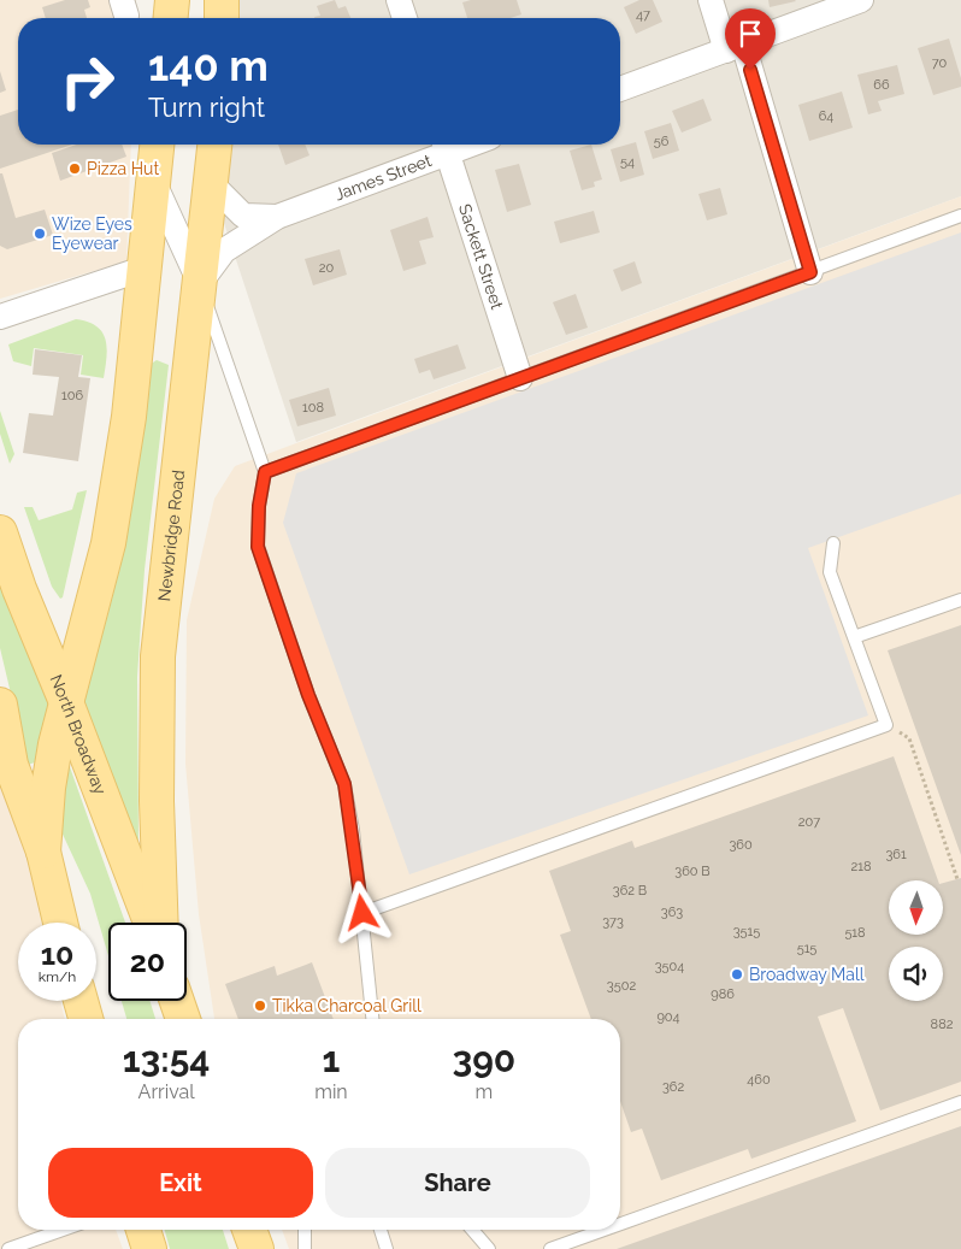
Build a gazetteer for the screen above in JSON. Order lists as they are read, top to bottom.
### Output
{
  "streets": {
    "main road": ["Newbridge Road", "North Broadway"],
    "street": ["James Street", "Sackett Street"]
  },
  "crossings": [
    ["James Street", "Sackett Street"],
    ["James Street", "Newbridge Road"]
  ],
  "places": [
    "Pizza Hut",
    "Wize Eyes Eyewear",
    "Broadway Mall",
    "Tikka Charcoal Grill"
  ],
  "house_numbers": [
    "47",
    "70",
    "66",
    "64",
    "56",
    "54",
    "20",
    "106",
    "108",
    "207",
    "360",
    "361",
    "218",
    "360 B",
    "362 B",
    "363",
    "373",
    "3515",
    "518",
    "515",
    "3504",
    "3502",
    "986",
    "904",
    "882",
    "460",
    "362"
  ],
  "north": "bottom",
  "page": {
    "turn": ["140 m", "Turn right"],
    "speed": "10 km/h",
    "limit": "20",
    "eta": [
      "13:54",
      "Arrival",
      "1",
      "min",
      "390",
      "m"
    ],
    "buttons": ["Exit", "Share"]
  }
}
